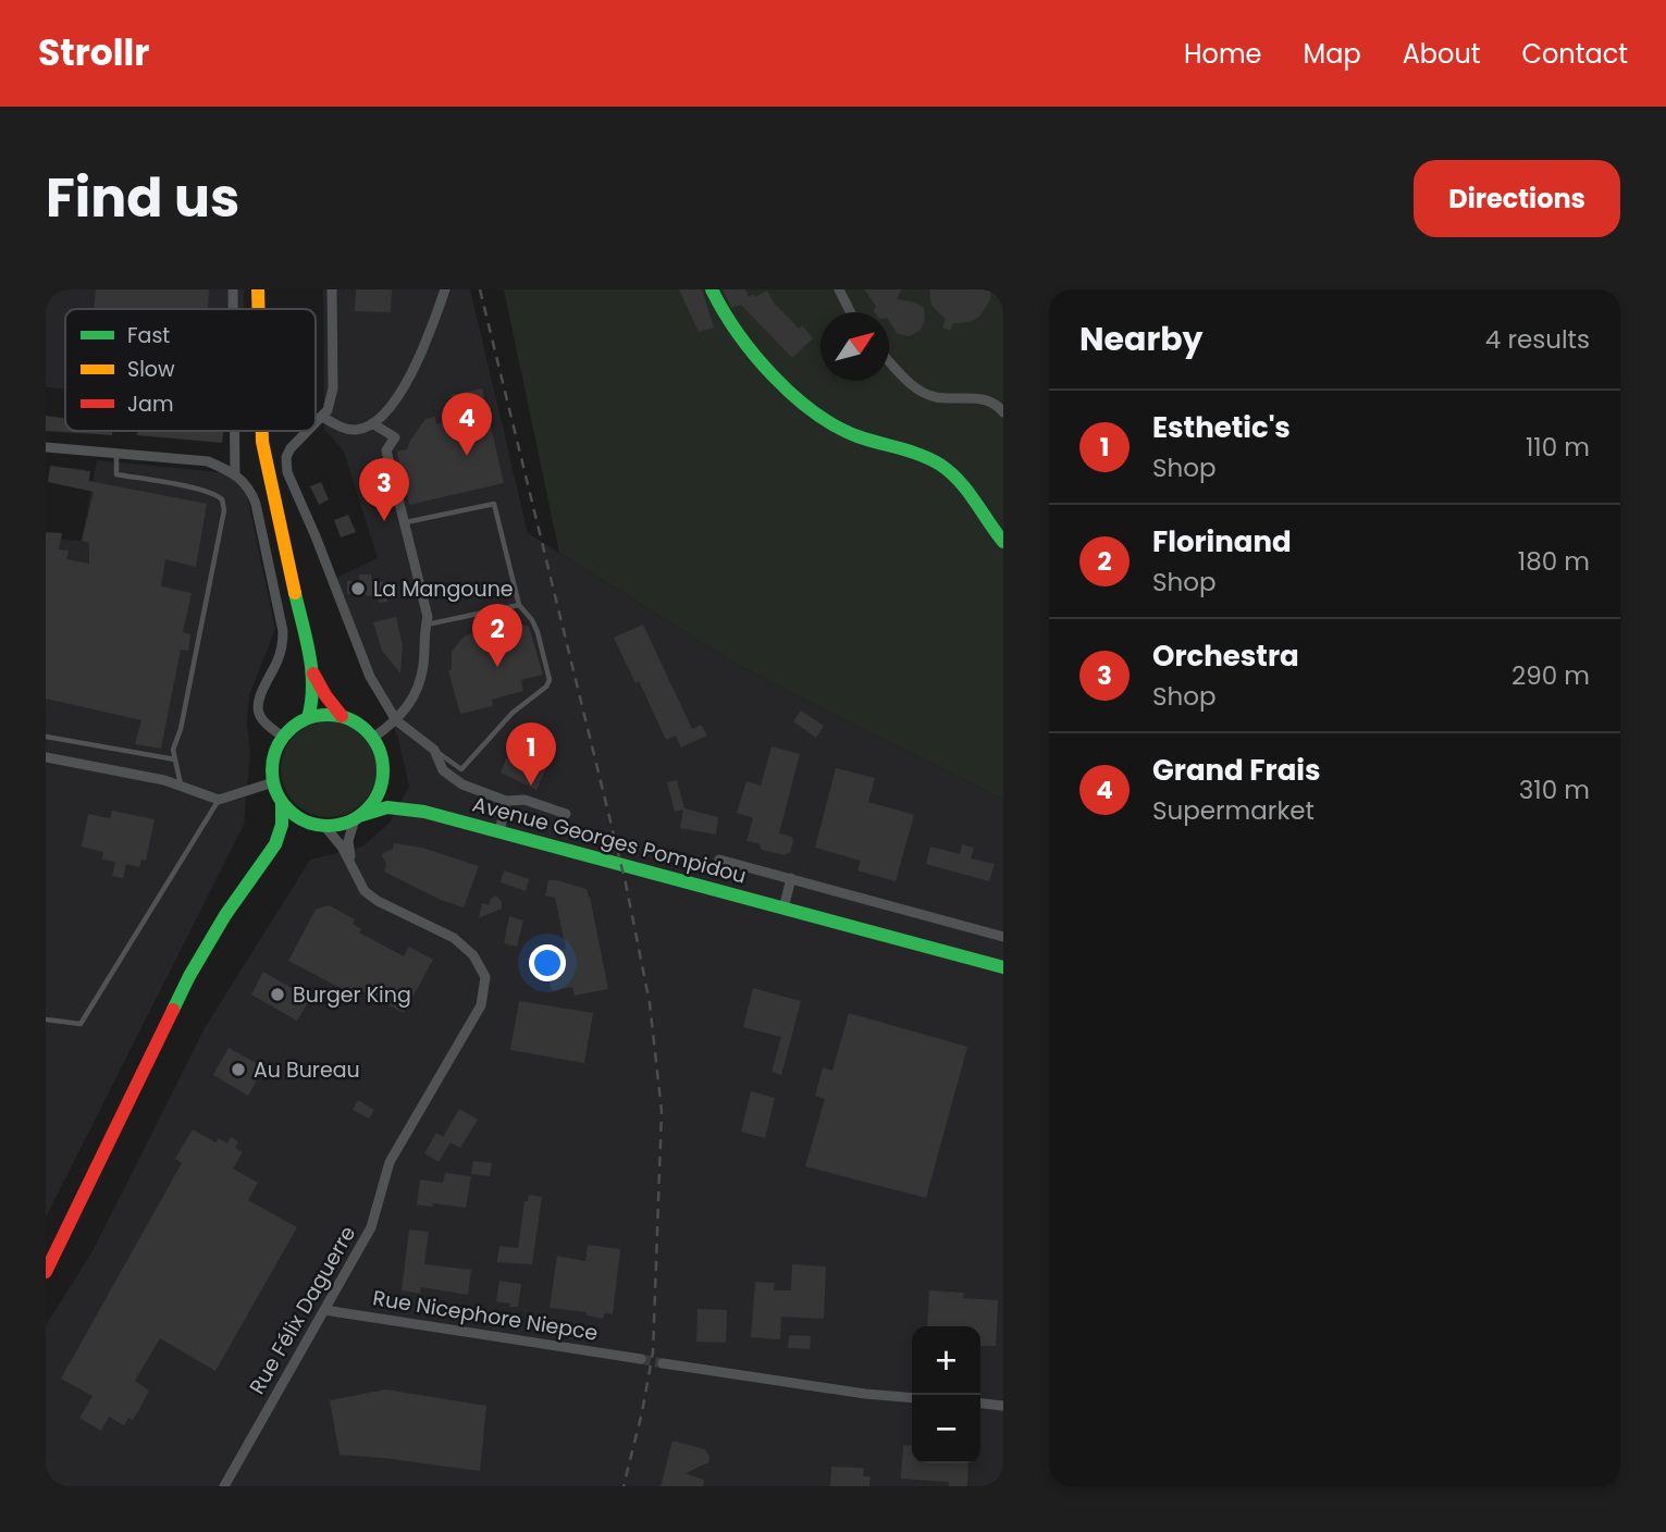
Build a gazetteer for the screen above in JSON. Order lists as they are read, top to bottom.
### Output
{
  "streets": {
    "main road": ["Avenue Georges Pompidou"],
    "street": ["Rue Félix Daguerre", "Rue Nicephore Niepce"]
  },
  "crossings": [
    ["Avenue Georges Pompidou", "Rue Félix Daguerre"],
    ["Rue Félix Daguerre", "Rue Nicephore Niepce"]
  ],
  "places": ["La Mangoune", "Burger King", "Au Bureau"],
  "legend": ["Fast", "Slow", "Jam"],
  "north": "top right",
  "page": {
    "header": "Strollr",
    "nav": [
      "Home",
      "Map",
      "About",
      "Contact"
    ],
    "title": "Find us",
    "buttons": "Directions",
    "heading": ["Nearby", "4 results"],
    "list": [
      {
        "mark": "1",
        "name": "Esthetic's",
        "note": "Shop",
        "value": "110 m"
      },
      {
        "mark": "2",
        "name": "Florinand",
        "note": "Shop",
        "value": "180 m"
      },
      {
        "mark": "3",
        "name": "Orchestra",
        "note": "Shop",
        "value": "290 m"
      },
      {
        "mark": "4",
        "name": "Grand Frais",
        "note": "Supermarket",
        "value": "310 m"
      }
    ],
    "pins": [
      "4",
      "3",
      "2",
      "1"
    ],
    "map_buttons": ["+", "−"]
  }
}
